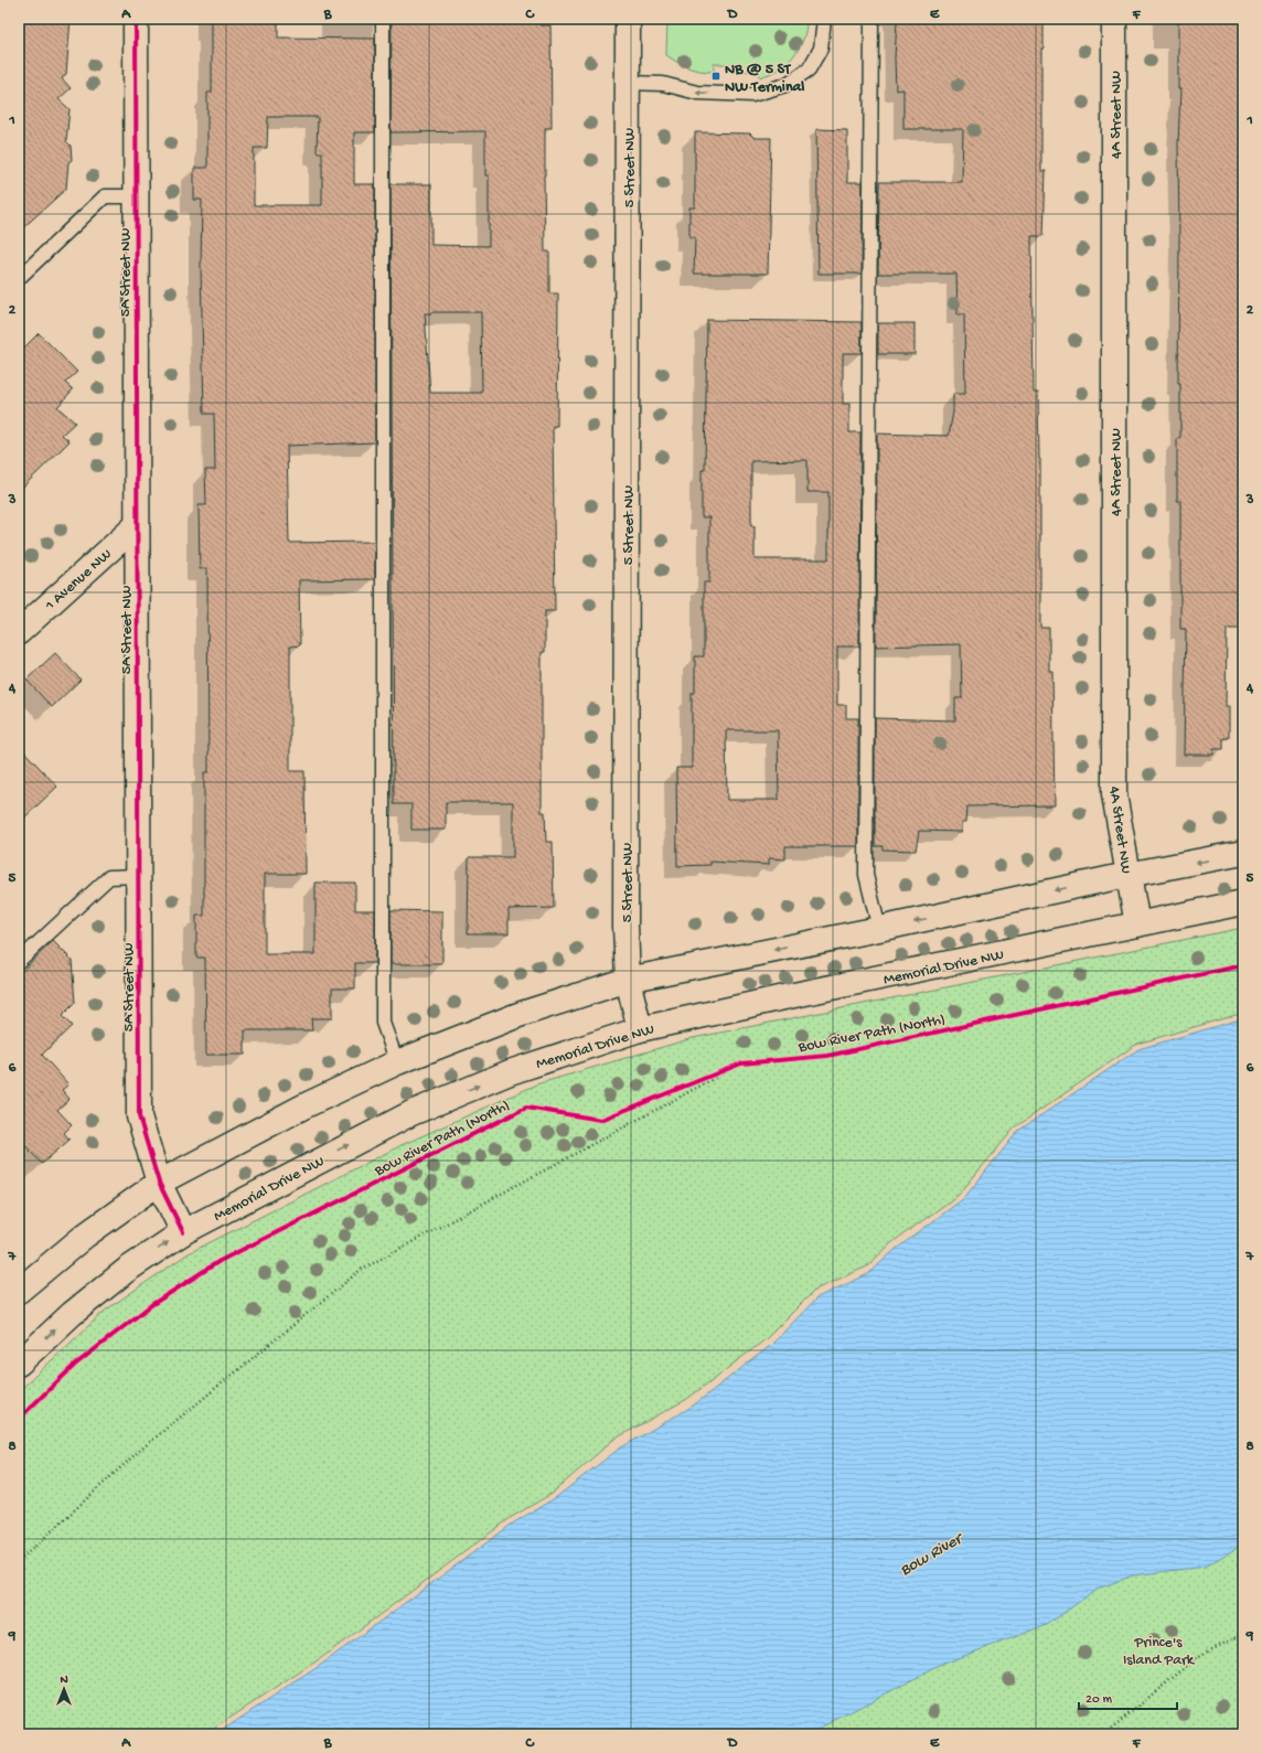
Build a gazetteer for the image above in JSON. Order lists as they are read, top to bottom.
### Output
{
  "streets": {
    "street": [
      "4A Street NW",
      "5 Street NW",
      "5A Street NW",
      "1 Avenue NW",
      "Memorial Drive NW"
    ],
    "cycle path": ["Bow River Path (North)"]
  },
  "crossings": [
    ["4A Street NW", "Memorial Drive NW"],
    ["5 Street NW", "Memorial Drive NW"],
    ["5A Street NW", "1 Avenue NW"],
    ["5A Street NW", "Memorial Drive NW"]
  ],
  "water": ["Bow River"],
  "parks": ["Prince's Island Park"],
  "places": {
    "transit": ["NB @ 5 ST NW Terminal"]
  },
  "scale_bar": "20 m",
  "north": "top",
  "grid": {
    "columns": [
      "A",
      "B",
      "C",
      "D",
      "E",
      "F"
    ],
    "rows": [
      "1",
      "2",
      "3",
      "4",
      "5",
      "6",
      "7",
      "8",
      "9"
    ]
  }
}
